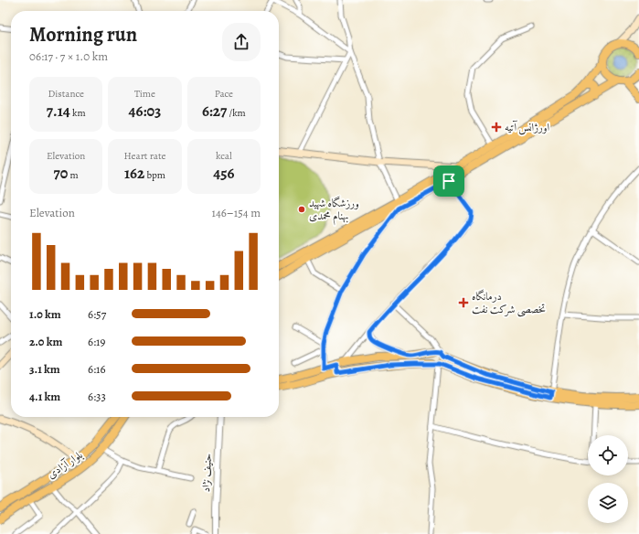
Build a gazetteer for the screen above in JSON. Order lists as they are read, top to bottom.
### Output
{
  "streets": {
    "main road": ["بلوار آزادی"],
    "street": ["حنیف نژاد"]
  },
  "places": {
    "health": ["اورژانس آتیه", "درمانگاه تخصصی شرکت نفت"],
    "other": ["ورزشگاه شهید بهنام محمدی"]
  },
  "page": {
    "heading": ["Morning run", "06:17 · 7 × 1.0 km"],
    "stats": [
      ["Distance", "7.14 km"],
      ["Time", "46:03"],
      ["Pace", "6:27 /km"],
      ["Elevation", "70 m"],
      ["Heart rate", "162 bpm"],
      ["kcal", "456"]
    ],
    "chart": ["Elevation", "146–154 m"],
    "list": [
      {
        "name": "1.0 km",
        "note": "6:57"
      },
      {
        "name": "2.0 km",
        "note": "6:19"
      },
      {
        "name": "3.1 km",
        "note": "6:16"
      },
      {
        "name": "4.1 km",
        "note": "6:33"
      }
    ]
  }
}
